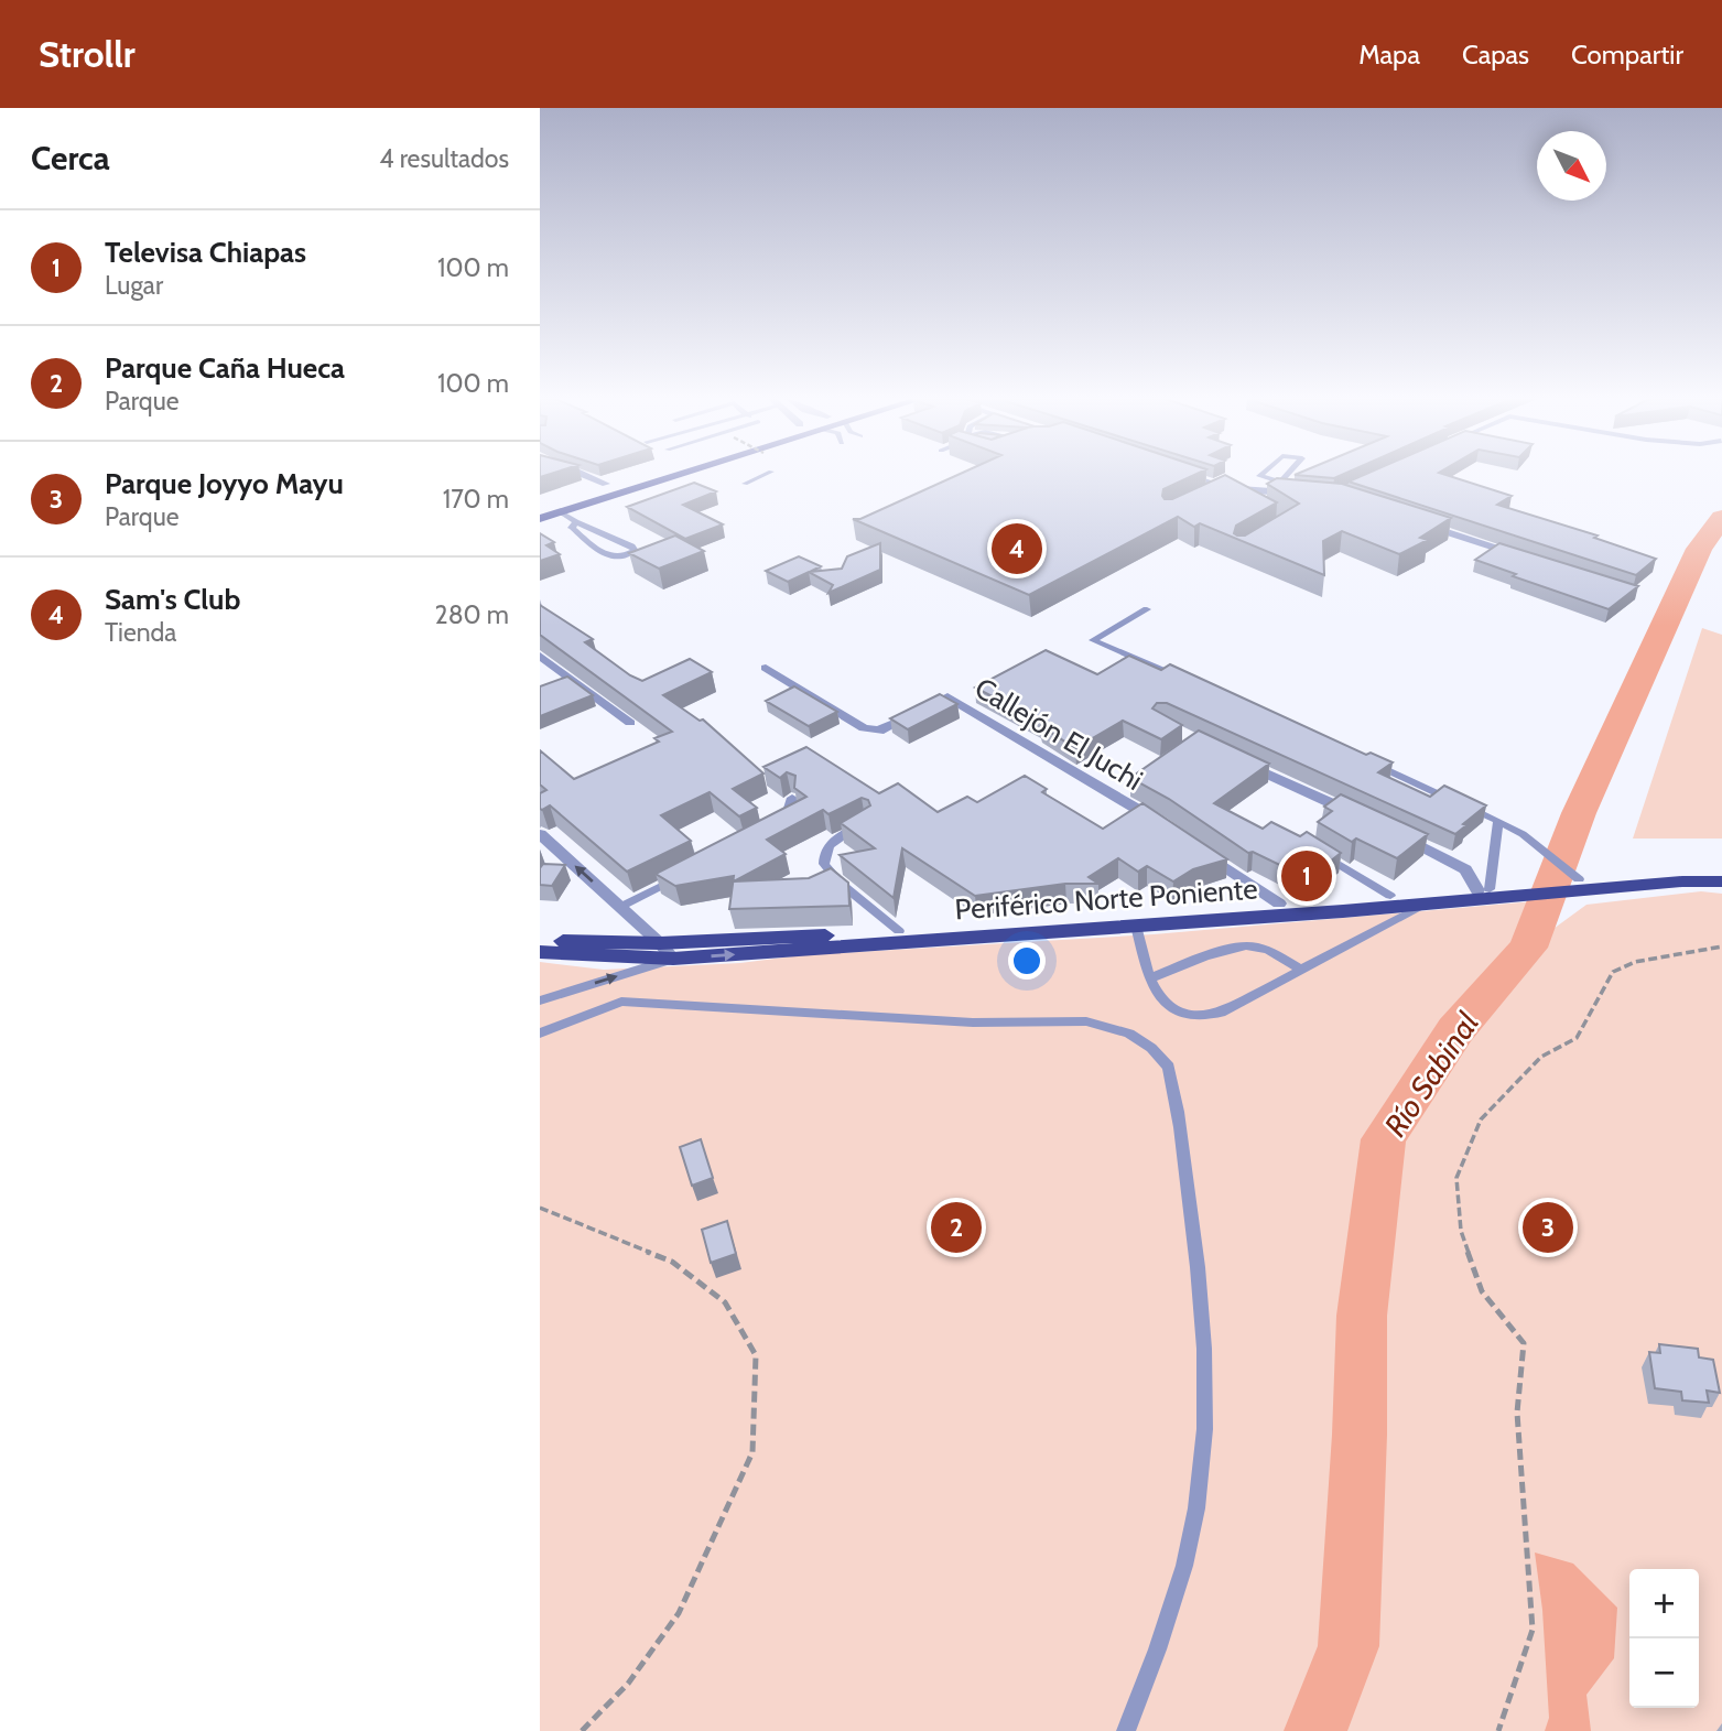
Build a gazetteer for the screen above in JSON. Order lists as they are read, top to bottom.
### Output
{
  "streets": {
    "main road": ["Periférico Norte Poniente"],
    "street": ["Callejón El Juchi"]
  },
  "water": ["Río Sabinal"],
  "north": "bottom right",
  "page": {
    "header": "Strollr",
    "nav": ["Mapa", "Capas", "Compartir"],
    "heading": ["Cerca", "4 resultados"],
    "list": [
      {
        "mark": "1",
        "name": "Televisa Chiapas",
        "note": "Lugar",
        "value": "100 m"
      },
      {
        "mark": "2",
        "name": "Parque Caña Hueca",
        "note": "Parque",
        "value": "100 m"
      },
      {
        "mark": "3",
        "name": "Parque Joyyo Mayu",
        "note": "Parque",
        "value": "170 m"
      },
      {
        "mark": "4",
        "name": "Sam's Club",
        "note": "Tienda",
        "value": "280 m"
      }
    ],
    "pins": [
      "4",
      "1",
      "2",
      "3"
    ],
    "map_buttons": ["+", "−"]
  }
}
